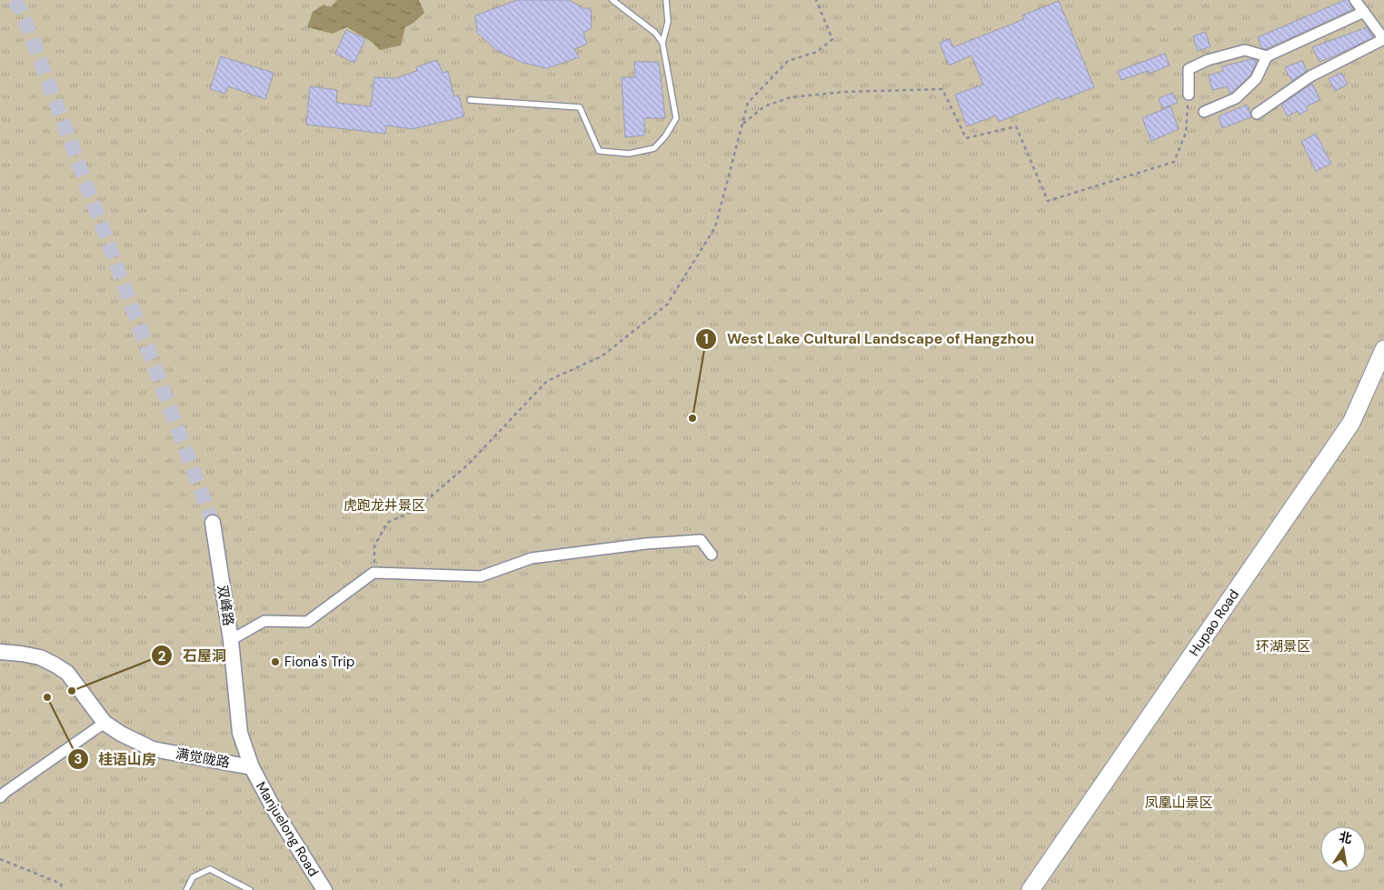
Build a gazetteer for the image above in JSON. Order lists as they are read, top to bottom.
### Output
{
  "streets": {
    "main road": [
      "双峰路",
      "Hupao Road",
      "满觉陇路",
      "Manjuelong Road"
    ]
  },
  "crossings": [
    ["双峰路", "满觉陇路"],
    ["双峰路", "Manjuelong Road"],
    ["满觉陇路", "Manjuelong Road"]
  ],
  "parks": ["虎跑龙井景区", "环湖景区", "凤凰山景区"],
  "places": [
    "West Lake Cultural Landscape of Hangzhou",
    "Fiona's Trip",
    "石屋洞",
    "桂语山房"
  ],
  "north": "top"
}
